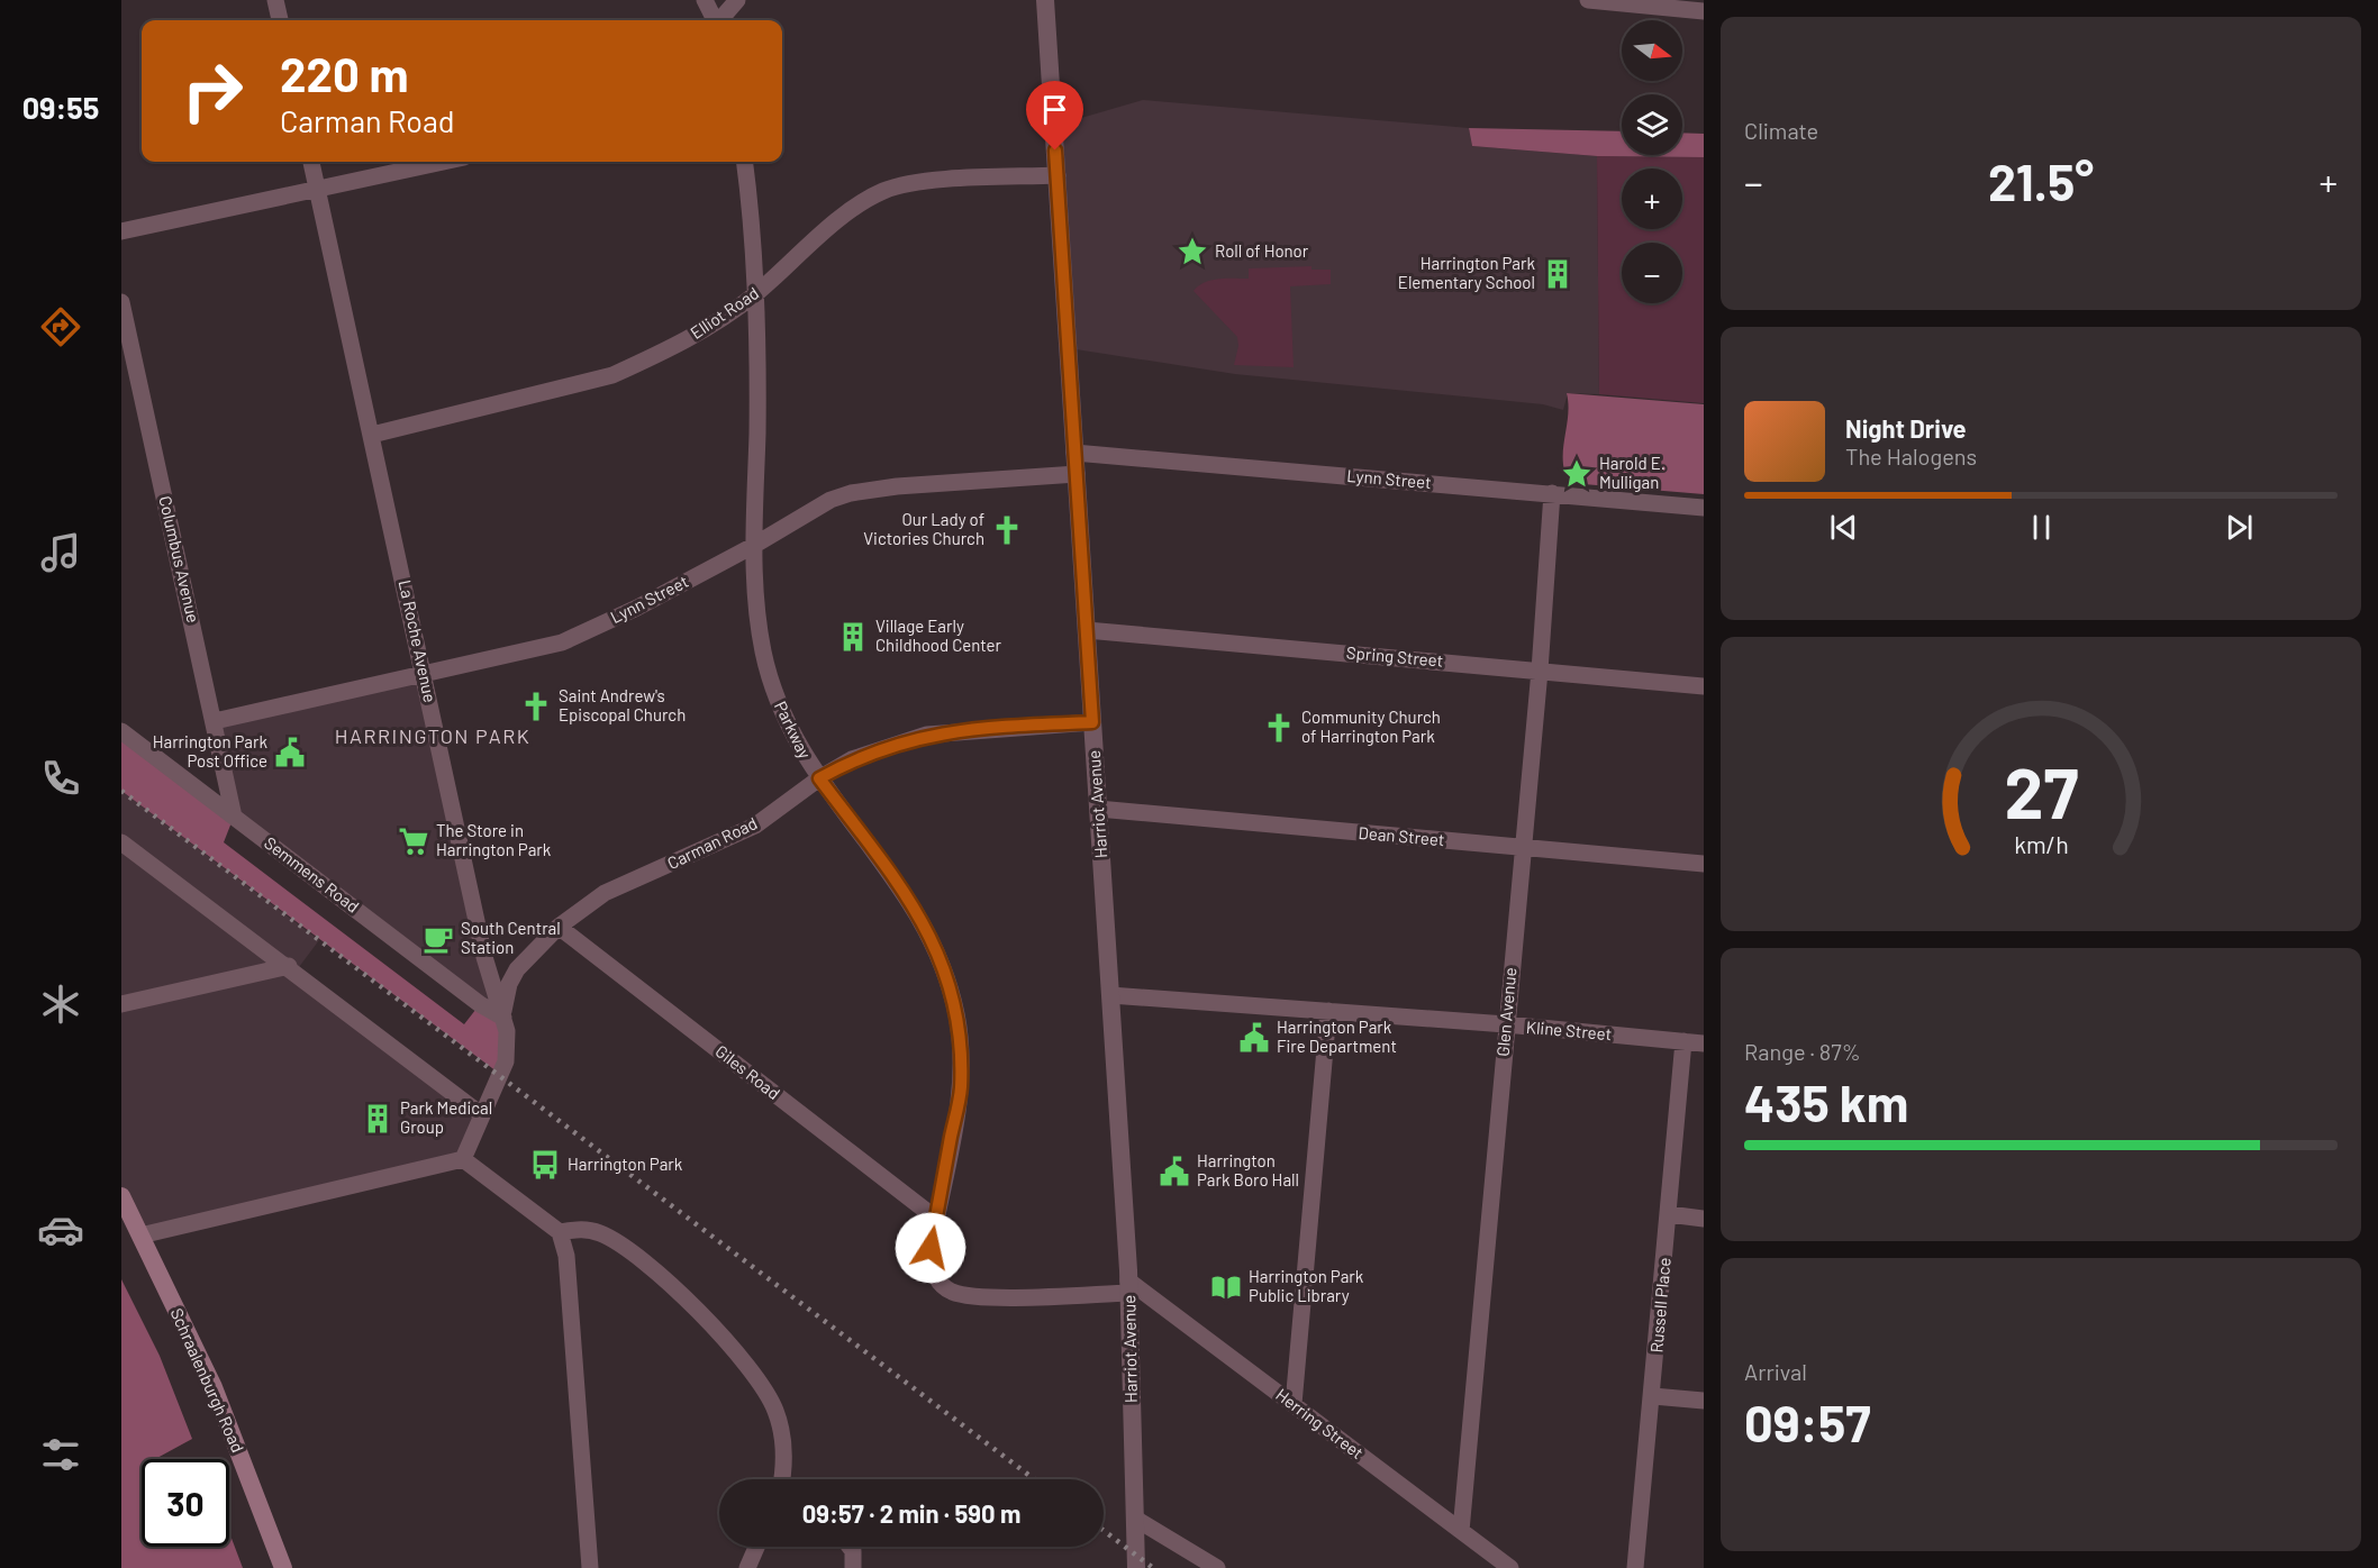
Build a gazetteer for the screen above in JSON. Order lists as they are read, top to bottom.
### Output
{
  "streets": {
    "main road": ["Schraalenburgh Road"],
    "street": [
      "Elliot Road",
      "Lynn Street",
      "Columbus Avenue",
      "La Roche Avenue",
      "Spring Street",
      "Parkway",
      "Harriot Avenue",
      "Dean Street",
      "Carman Road",
      "Semmens Road",
      "Glen Avenue",
      "Kline Street",
      "Giles Road",
      "Russell Place",
      "Herring Street"
    ]
  },
  "crossings": [
    ["Elliot Road", "La Roche Avenue"],
    ["Elliot Road", "Parkway"],
    ["Elliot Road", "Harriot Avenue"],
    ["Lynn Street", "Columbus Avenue"],
    ["Lynn Street", "La Roche Avenue"],
    ["Lynn Street", "Parkway"],
    ["Lynn Street", "Harriot Avenue"],
    ["Lynn Street", "Glen Avenue"],
    ["Columbus Avenue", "Semmens Road"],
    ["La Roche Avenue", "Carman Road"],
    ["La Roche Avenue", "Semmens Road"],
    ["Spring Street", "Harriot Avenue"],
    ["Spring Street", "Glen Avenue"],
    ["Parkway", "Harriot Avenue"],
    ["Parkway", "Carman Road"],
    ["Parkway", "Giles Road"],
    ["Parkway", "Herring Street"],
    ["Harriot Avenue", "Dean Street"],
    ["Harriot Avenue", "Carman Road"],
    ["Harriot Avenue", "Kline Street"],
    ["Harriot Avenue", "Herring Street"],
    ["Dean Street", "Glen Avenue"],
    ["Carman Road", "Semmens Road"],
    ["Carman Road", "Giles Road"],
    ["Glen Avenue", "Kline Street"],
    ["Glen Avenue", "Herring Street"],
    ["Kline Street", "Russell Place"]
  ],
  "districts": ["HARRINGTON PARK"],
  "places": {
    "place": ["Roll of Honor", "Harold E. Mulligan"],
    "building": ["Harrington Park Elementary School", "Village Early Childhood Center", "Park Medical Group"],
    "church": ["Our Lady of Victories Church", "Saint Andrew's Episcopal Church", "Community Church of Harrington Park"],
    "public building": ["Harrington Park Post Office", "Harrington Park Fire Department", "Harrington Park Boro Hall"],
    "supermarket": ["The Store in Harrington Park"],
    "cafe": ["South Central Station"],
    "bus stop": ["Harrington Park"],
    "library": ["Harrington Park Public Library"]
  },
  "north": "right",
  "page": {
    "tabs": "09:55",
    "tile": [
      "Climate",
      ["Range · 87%", "435 km"],
      ["Arrival", "09:57"]
    ],
    "map_buttons": ["+", "−"],
    "turn": ["220 m", "Carman Road"],
    "heat": ["−", "21.5°", "+"],
    "song": ["Night Drive", "The Halogens"],
    "limit": "30",
    "trip": "09:57 · 2 min · 590 m",
    "gauge": ["27", "km/h"]
  }
}
